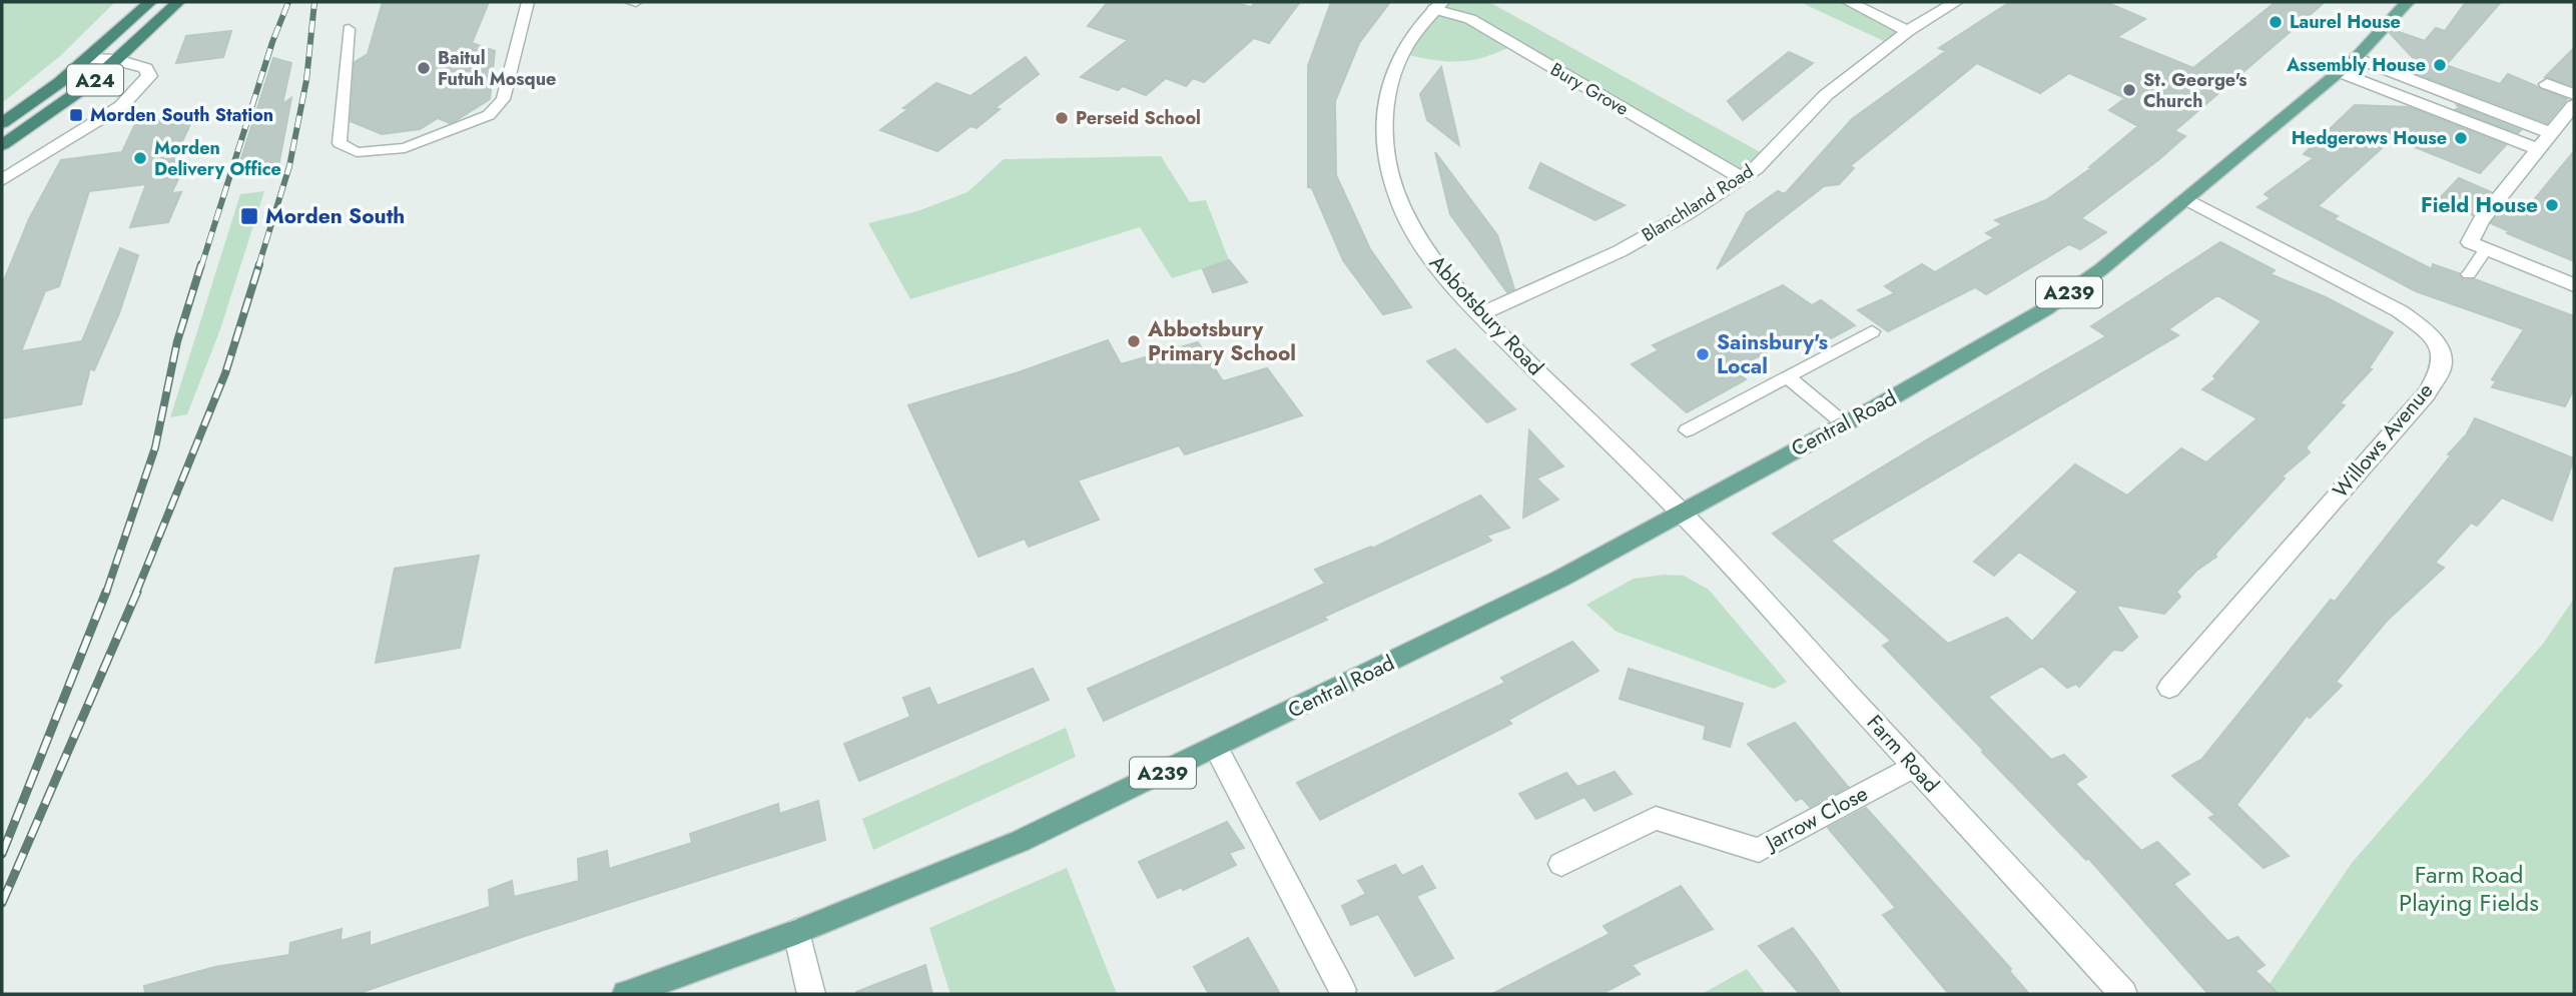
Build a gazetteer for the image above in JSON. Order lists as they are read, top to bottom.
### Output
{
  "streets": {
    "highway": ["A24"],
    "main road": ["A239", "Central Road"],
    "street": [
      "Bury Grove",
      "Blanchland Road",
      "Abbotsbury Road",
      "Willows Avenue",
      "Farm Road",
      "Jarrow Close"
    ]
  },
  "crossings": [
    ["Bury Grove", "Blanchland Road"],
    ["Bury Grove", "Abbotsbury Road"],
    ["Blanchland Road", "Abbotsbury Road"],
    ["Abbotsbury Road", "Central Road"],
    ["Abbotsbury Road", "Farm Road"],
    ["Central Road", "Willows Avenue"],
    ["Central Road", "Farm Road"],
    ["Farm Road", "Jarrow Close"]
  ],
  "parks": ["Farm Road Playing Fields"],
  "places": {
    "other": [
      "Laurel House",
      "Assembly House",
      "Baitul Futuh Mosque",
      "St. George's Church",
      "Perseid School",
      "Hedgerows House",
      "Morden Delivery Office",
      "Field House",
      "Abbotsbury Primary School",
      "Sainsbury's Local"
    ],
    "transit": ["Morden South Station", "Morden South"]
  }
}
